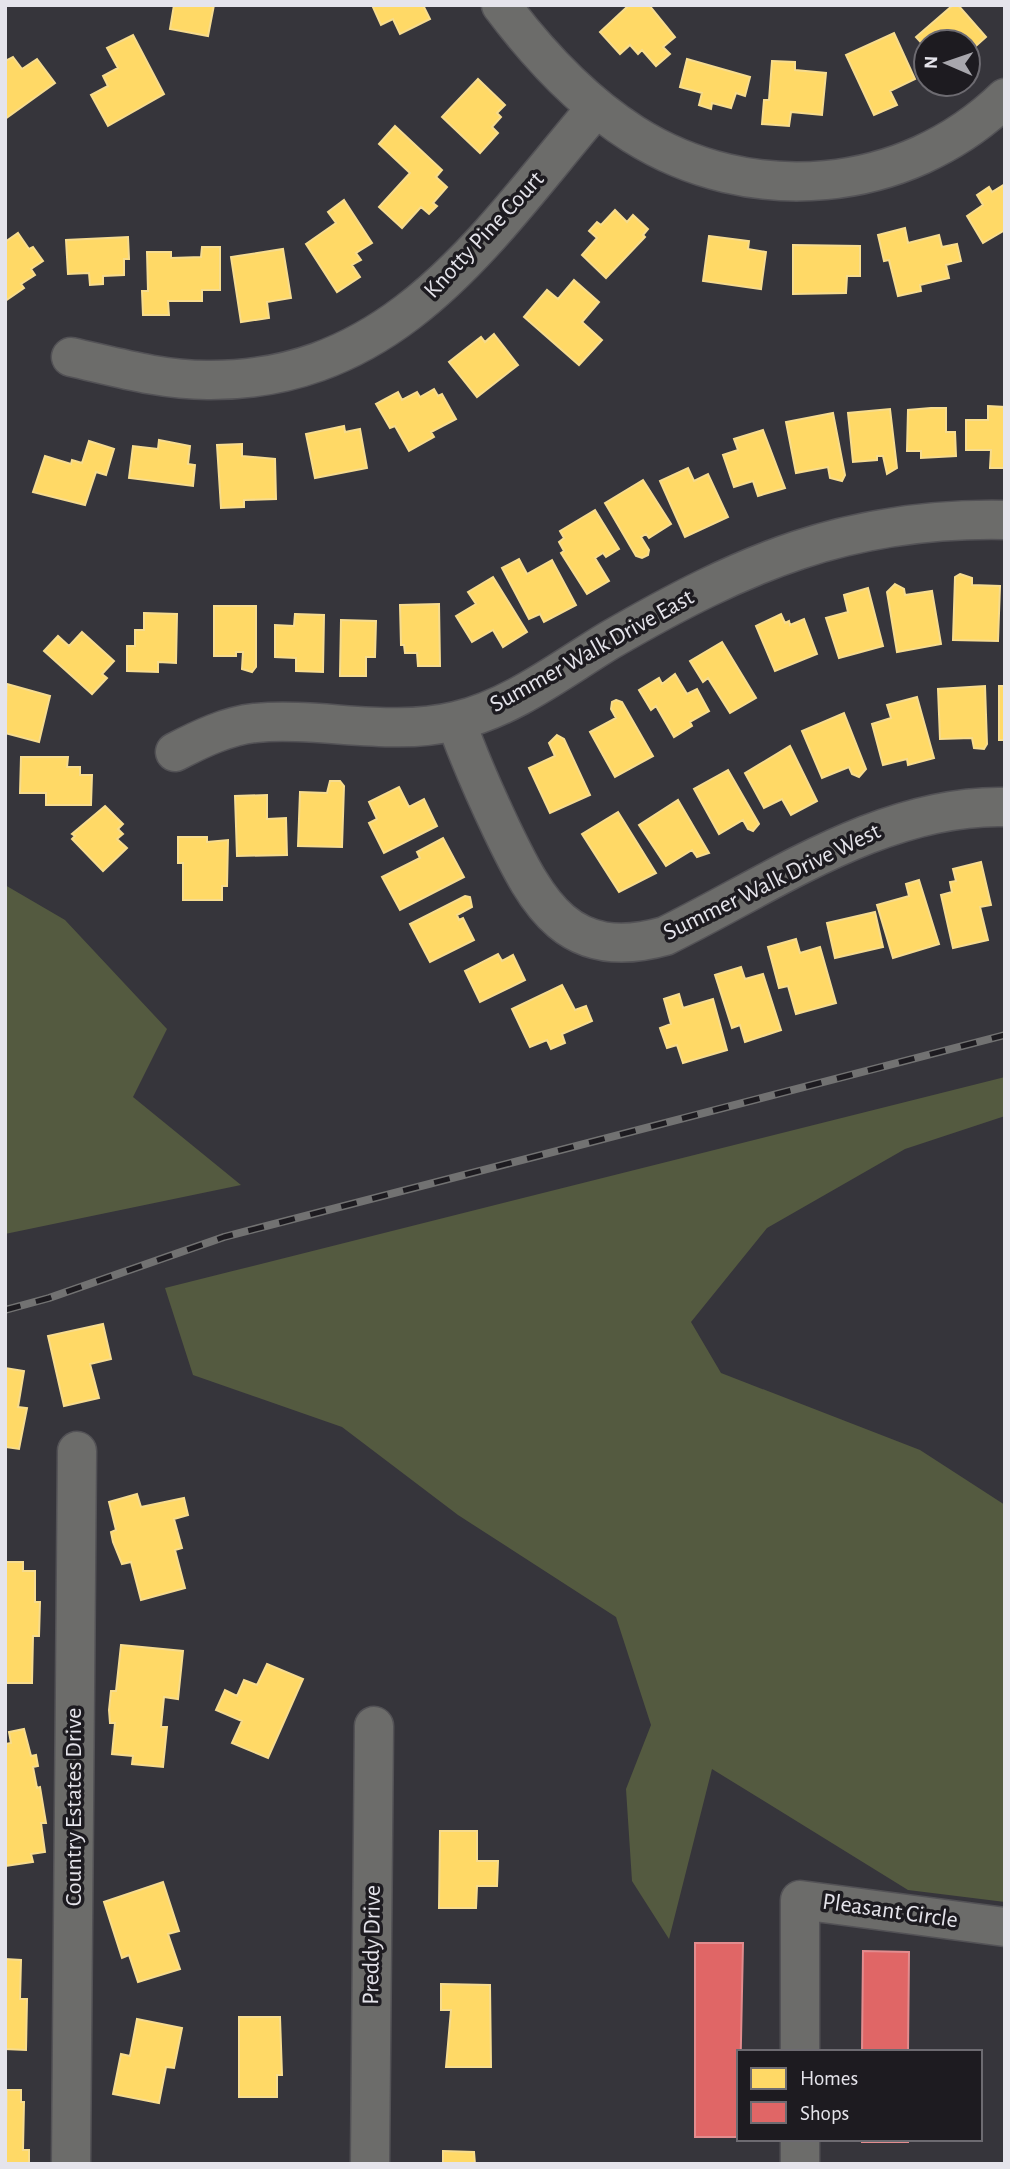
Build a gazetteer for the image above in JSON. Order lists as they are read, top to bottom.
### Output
{
  "streets": {
    "street": [
      "Knotty Pine Court",
      "Summer Walk Drive East",
      "Summer Walk Drive West",
      "Country Estates Drive",
      "Pleasant Circle",
      "Preddy Drive"
    ]
  },
  "crossings": [
    ["Summer Walk Drive East", "Summer Walk Drive West"]
  ],
  "legend": ["Homes", "Shops"],
  "north": "left"
}
